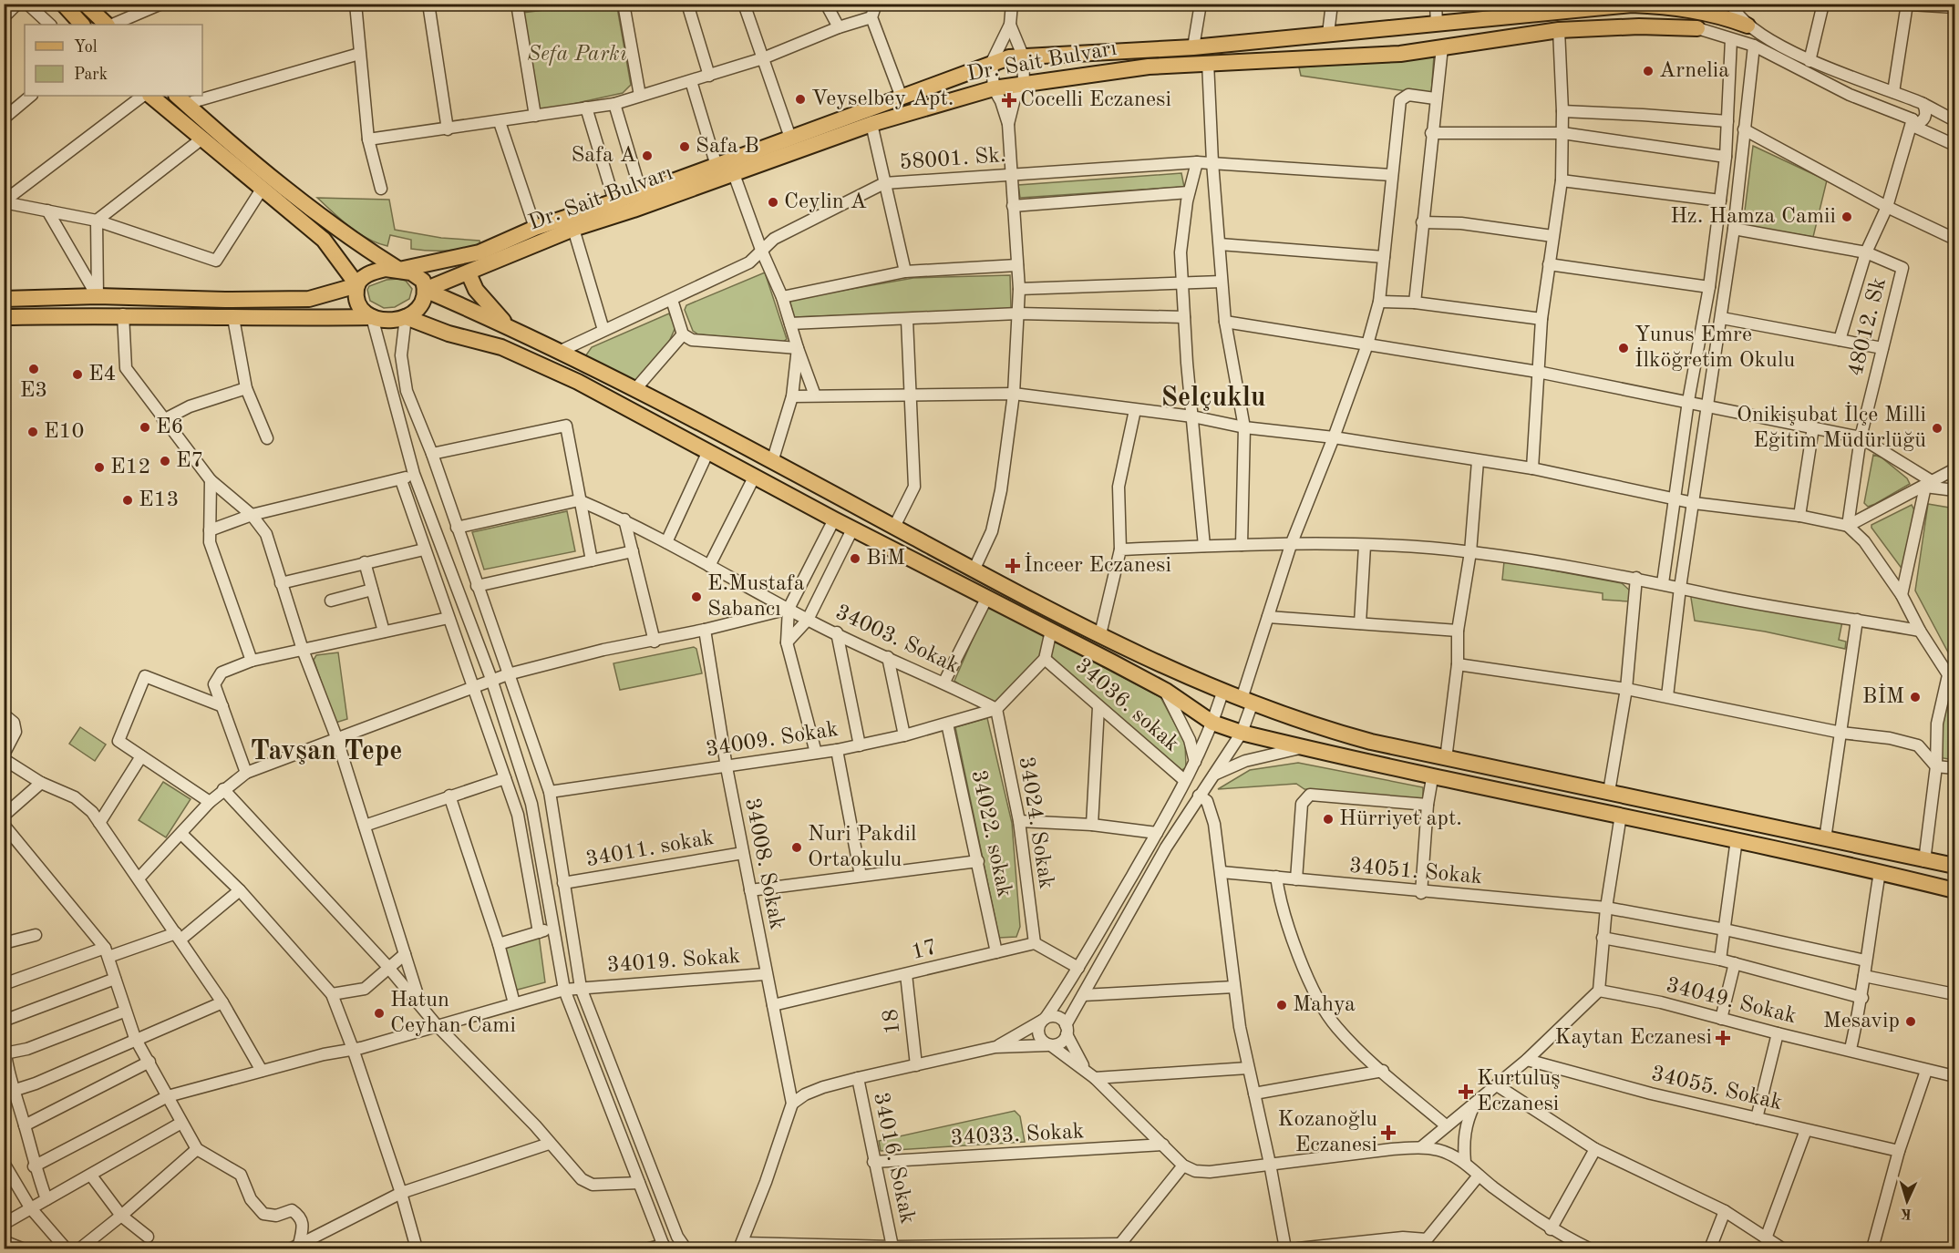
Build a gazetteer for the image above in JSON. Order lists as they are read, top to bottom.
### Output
{
  "streets": {
    "main road": ["Dr. Sait Bulvarı"],
    "street": [
      "58001. Sk.",
      "48012. Sk",
      "34003. Sokak",
      "34036. sokak",
      "34009. Sokak",
      "34024. Sokak",
      "34022. sokak",
      "34011. sokak",
      "34008. Sokak",
      "34051. Sokak",
      "17",
      "34019. Sokak",
      "34049. Sokak",
      "18",
      "34055. Sokak",
      "34033. Sokak",
      "34016. Sokak"
    ]
  },
  "crossings": [
    ["34003. Sokak", "34009. Sokak"],
    ["34003. Sokak", "34024. Sokak"],
    ["34009. Sokak", "34024. Sokak"],
    ["34009. Sokak", "34022. sokak"],
    ["34009. Sokak", "34008. Sokak"],
    ["34024. Sokak", "17"],
    ["34022. sokak", "17"],
    ["34011. sokak", "34008. Sokak"],
    ["34008. Sokak", "17"],
    ["34008. Sokak", "34019. Sokak"],
    ["17", "18"],
    ["34033. Sokak", "34016. Sokak"]
  ],
  "districts": ["Selçuklu", "Tavşan Tepe"],
  "parks": ["Sefa Parkı"],
  "places": {
    "other": [
      "Arnelia",
      "Veyselbey Apt.",
      "Safa B",
      "Safa A",
      "Ceylin A",
      "Hz. Hamza Camii",
      "Yunus Emre İlköğretim Okulu",
      "E3",
      "E4",
      "E6",
      "Onikişubat İlçe Milli Eğitim Müdürlüğü",
      "E10",
      "E7",
      "E12",
      "E13",
      "BiM",
      "E.Mustafa Sabancı",
      "BİM",
      "Hürriyet apt.",
      "Nuri Pakdil Ortaokulu",
      "Mahya",
      "Hatun Ceyhan Cami",
      "Mesavip"
    ],
    "health": [
      "Cocelli Eczanesi",
      "İnceer Eczanesi",
      "Kaytan Eczanesi",
      "Kurtuluş Eczanesi",
      "Kozanoğlu Eczanesi"
    ]
  },
  "legend": ["Yol", "Park"],
  "north": "bottom"
}
